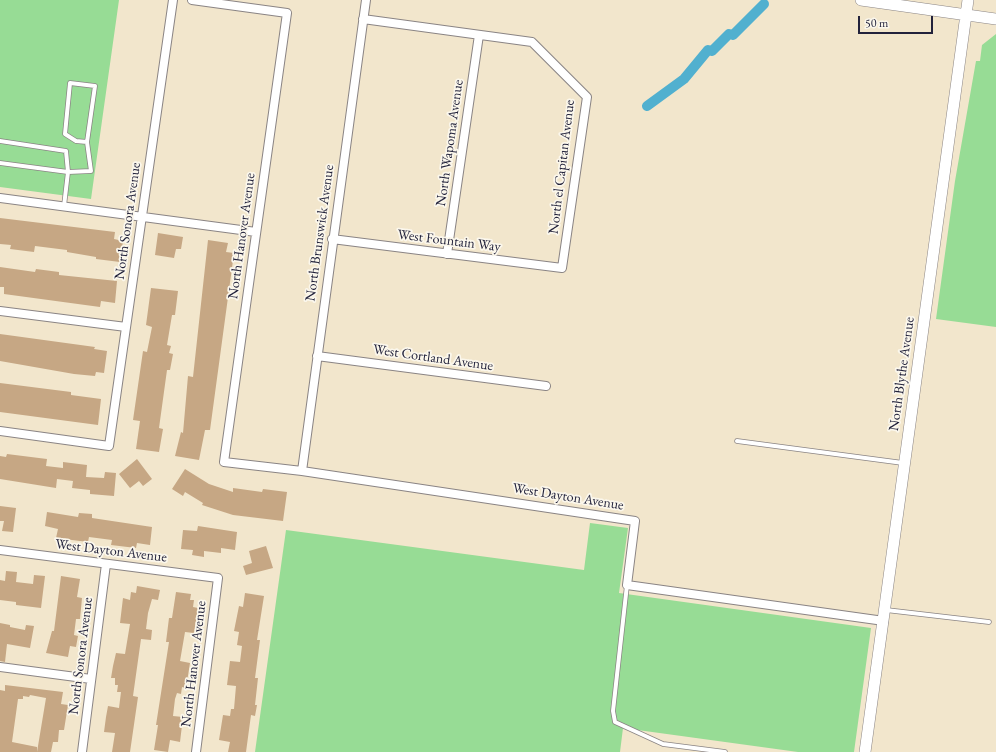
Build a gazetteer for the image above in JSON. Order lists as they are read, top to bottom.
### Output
{
  "streets": {
    "street": [
      "North Wapoma Avenue",
      "North el Capitan Avenue",
      "North Sonora Avenue",
      "North Brunswick Avenue",
      "North Hanover Avenue",
      "West Fountain Way",
      "West Cortland Avenue",
      "North Blythe Avenue",
      "West Dayton Avenue"
    ]
  },
  "crossings": [
    ["North Wapoma Avenue", "North el Capitan Avenue"],
    ["North Wapoma Avenue", "West Fountain Way"],
    ["North el Capitan Avenue", "West Fountain Way"],
    ["North Sonora Avenue", "West Dayton Avenue"],
    ["North Brunswick Avenue", "West Fountain Way"],
    ["North Brunswick Avenue", "West Cortland Avenue"],
    ["North Brunswick Avenue", "West Dayton Avenue"],
    ["North Hanover Avenue", "West Dayton Avenue"]
  ],
  "scale_bar": "50 m"
}
